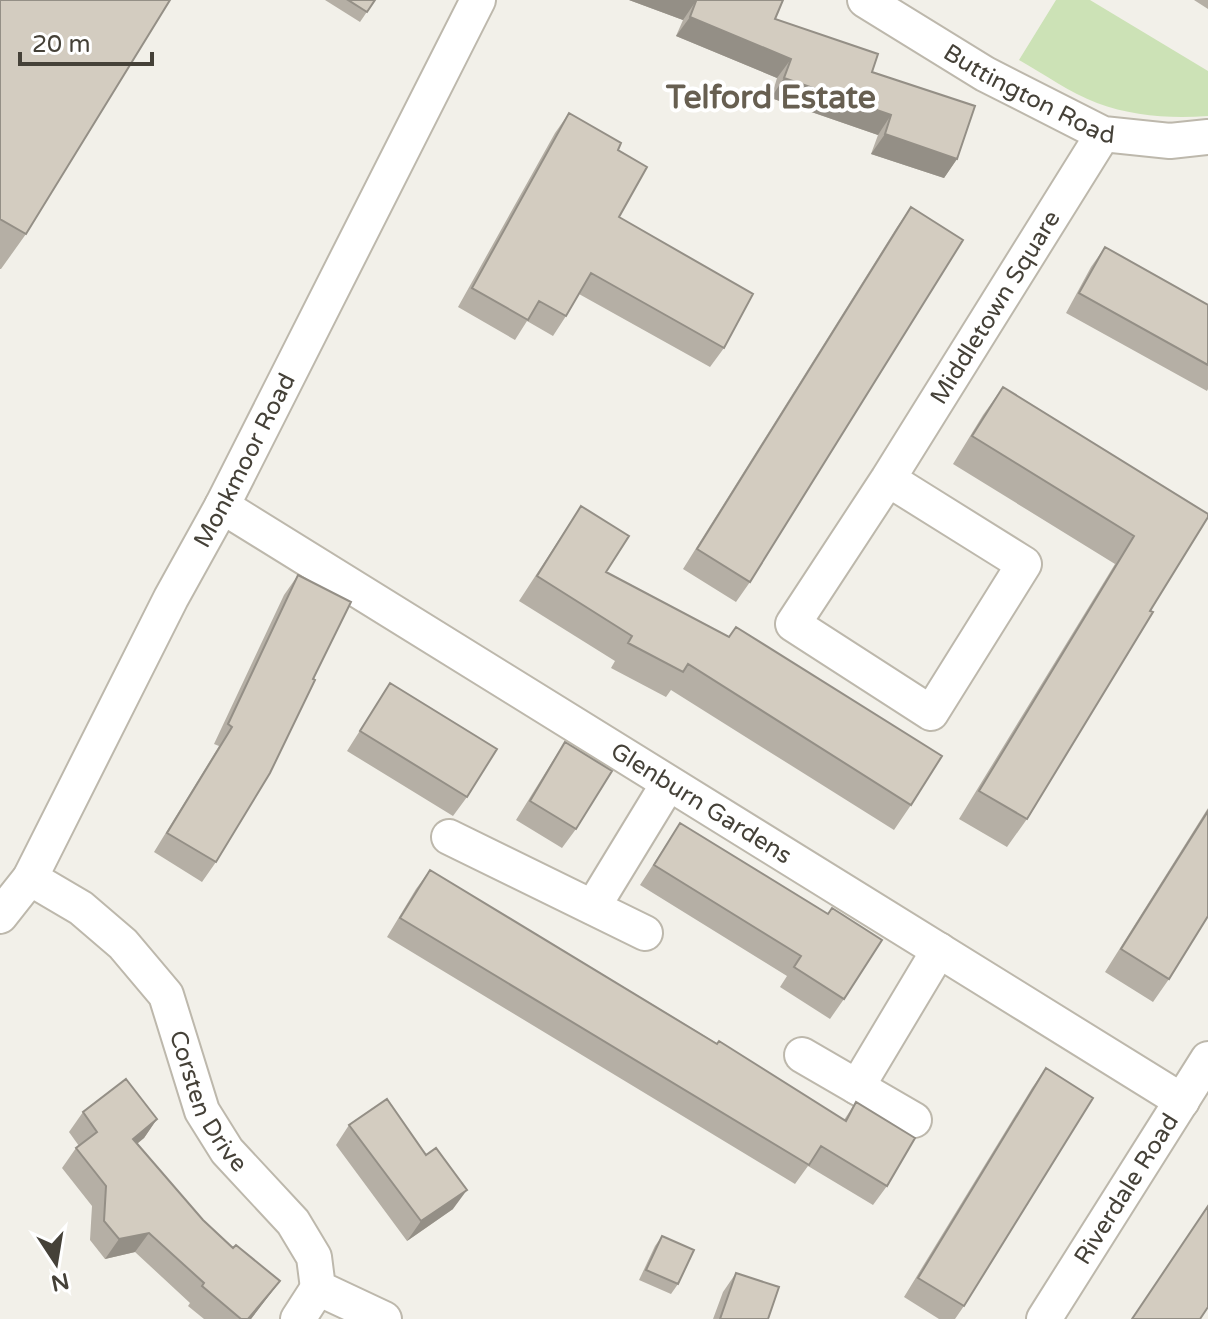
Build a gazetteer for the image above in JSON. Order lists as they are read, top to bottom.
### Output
{
  "streets": {
    "street": [
      "Buttington Road",
      "Middletown Square",
      "Monkmoor Road",
      "Glenburn Gardens",
      "Corsten Drive",
      "Riverdale Road"
    ]
  },
  "crossings": [
    ["Buttington Road", "Middletown Square"],
    ["Monkmoor Road", "Glenburn Gardens"],
    ["Monkmoor Road", "Corsten Drive"],
    ["Glenburn Gardens", "Riverdale Road"]
  ],
  "districts": ["Telford Estate"],
  "scale_bar": "20 m",
  "north": "bottom"
}
